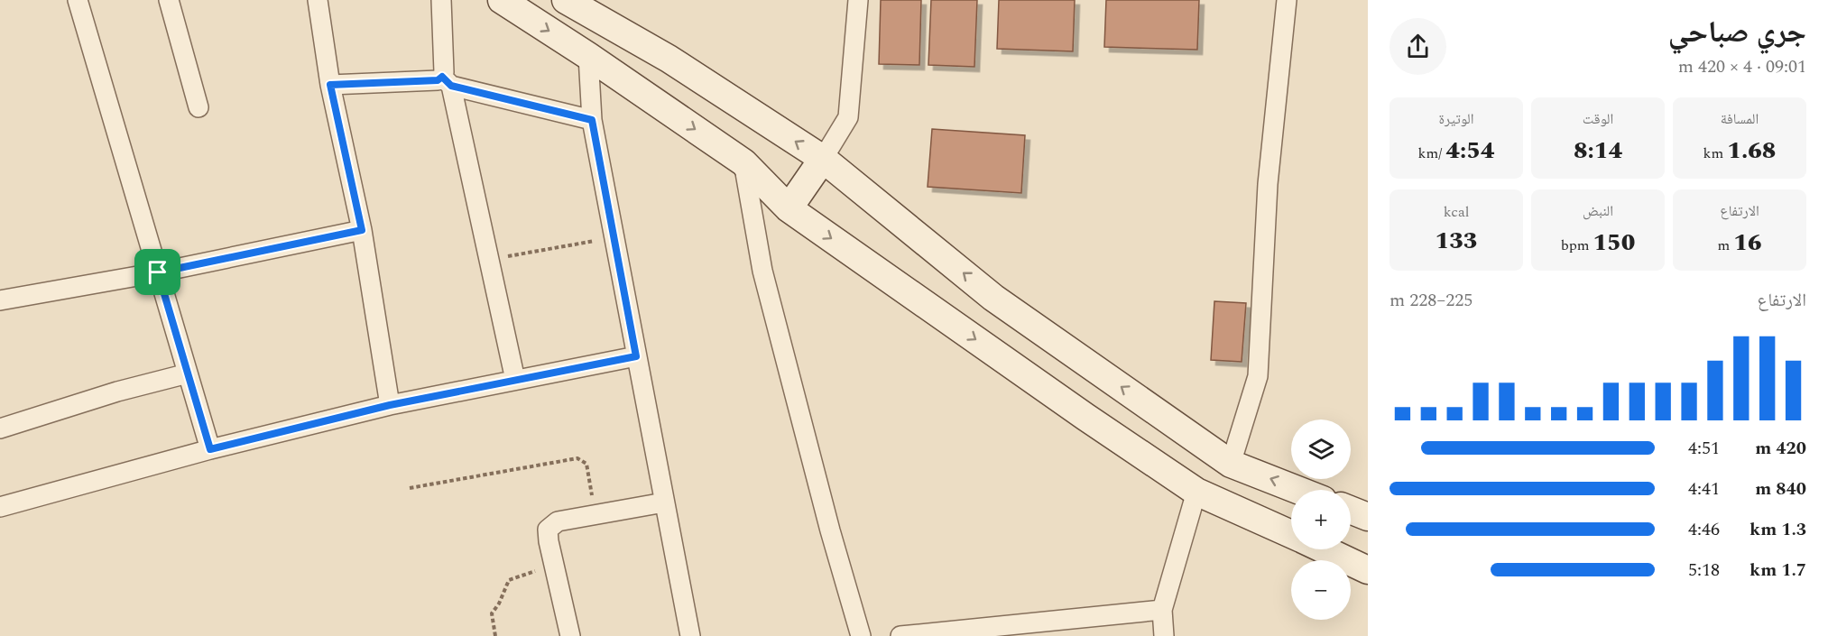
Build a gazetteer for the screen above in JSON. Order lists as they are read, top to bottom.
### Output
{
  "page": {
    "heading": ["جري صباحي", "09:01 · 4 × 420 m"],
    "stats": [
      ["المسافة", "1.68 km"],
      ["الوقت", "8:14"],
      ["الوتيرة", "4:54 /km"],
      ["الارتفاع", "16 m"],
      ["النبض", "150 bpm"],
      ["kcal", "133"]
    ],
    "chart": ["الارتفاع", "225–228 m"],
    "map_buttons": ["+", "−"],
    "list": [
      {
        "name": "420 m",
        "note": "4:51"
      },
      {
        "name": "840 m",
        "note": "4:41"
      },
      {
        "name": "1.3 km",
        "note": "4:46"
      },
      {
        "name": "1.7 km",
        "note": "5:18"
      }
    ]
  }
}
